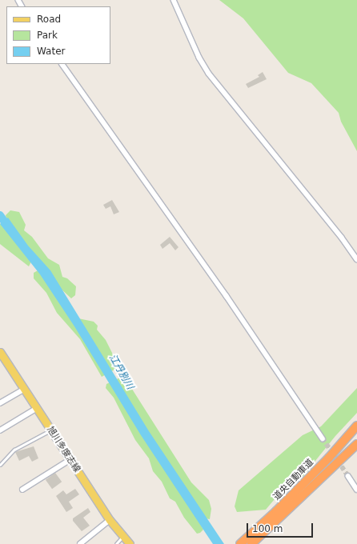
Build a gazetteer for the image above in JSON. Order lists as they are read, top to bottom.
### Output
{
  "streets": {
    "highway": ["道央自動車道"],
    "main road": ["旭川多度志線"]
  },
  "water": ["江丹別川"],
  "legend": ["Road", "Park", "Water"],
  "scale_bar": "100 m"
}
